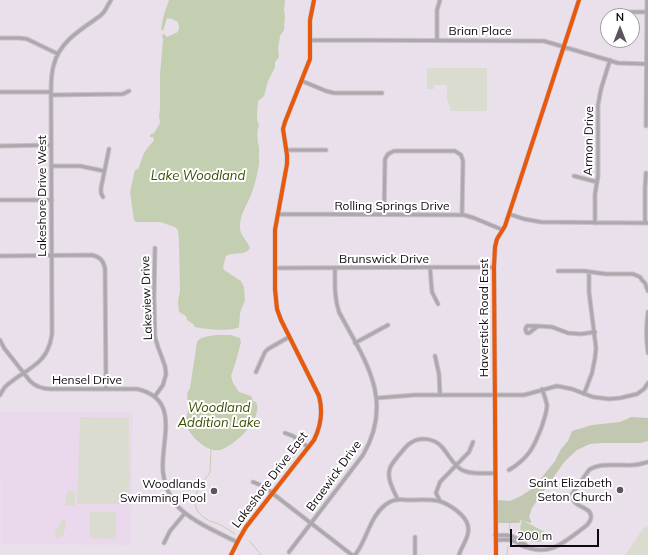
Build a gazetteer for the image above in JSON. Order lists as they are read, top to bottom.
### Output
{
  "streets": {
    "street": [
      "Brian Place",
      "Armon Drive",
      "Lakeshore Drive West",
      "Rolling Springs Drive",
      "Brunswick Drive",
      "Lakeview Drive",
      "Haverstick Road East",
      "Hensel Drive",
      "Braewick Drive",
      "Lakeshore Drive East"
    ]
  },
  "crossings": [
    ["Brian Place", "Armon Drive"],
    ["Brian Place", "Haverstick Road East"],
    ["Brian Place", "Lakeshore Drive East"],
    ["Lakeshore Drive West", "Hensel Drive"],
    ["Rolling Springs Drive", "Haverstick Road East"],
    ["Rolling Springs Drive", "Lakeshore Drive East"],
    ["Brunswick Drive", "Haverstick Road East"],
    ["Brunswick Drive", "Braewick Drive"],
    ["Brunswick Drive", "Lakeshore Drive East"],
    ["Lakeview Drive", "Hensel Drive"]
  ],
  "water": ["Lake Woodland", "Woodland Addition Lake"],
  "places": ["Saint Elizabeth Seton Church", "Woodlands Swimming Pool"],
  "scale_bar": "200 m",
  "north": "top"
}
